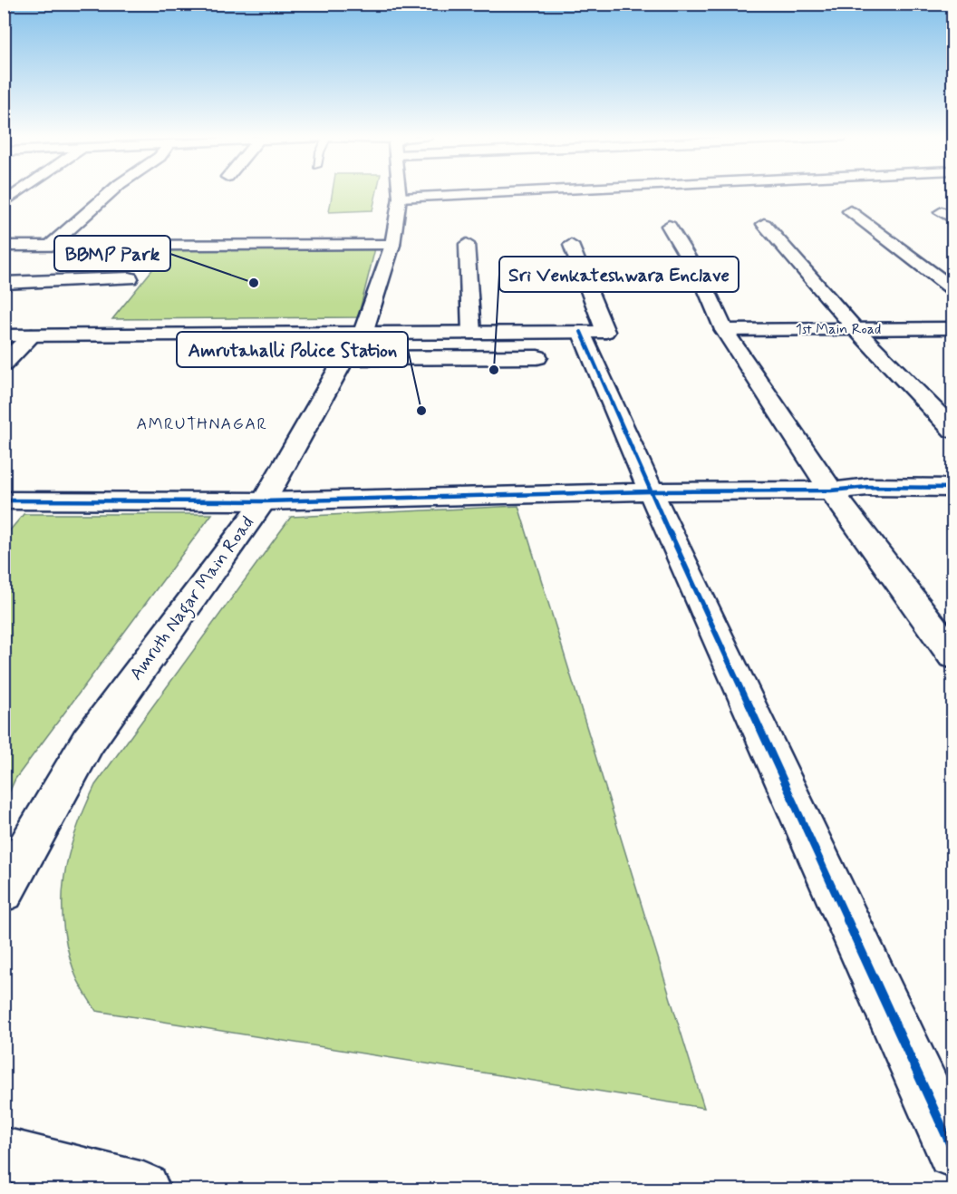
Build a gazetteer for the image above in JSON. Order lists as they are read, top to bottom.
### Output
{
  "streets": {
    "street": ["1st Main Road", "Amruth Nagar Main Road"]
  },
  "districts": ["AMRUTHNAGAR"],
  "places": ["BBMP Park", "Sri Venkateshwara Enclave", "Amrutahalli Police Station"]
}
